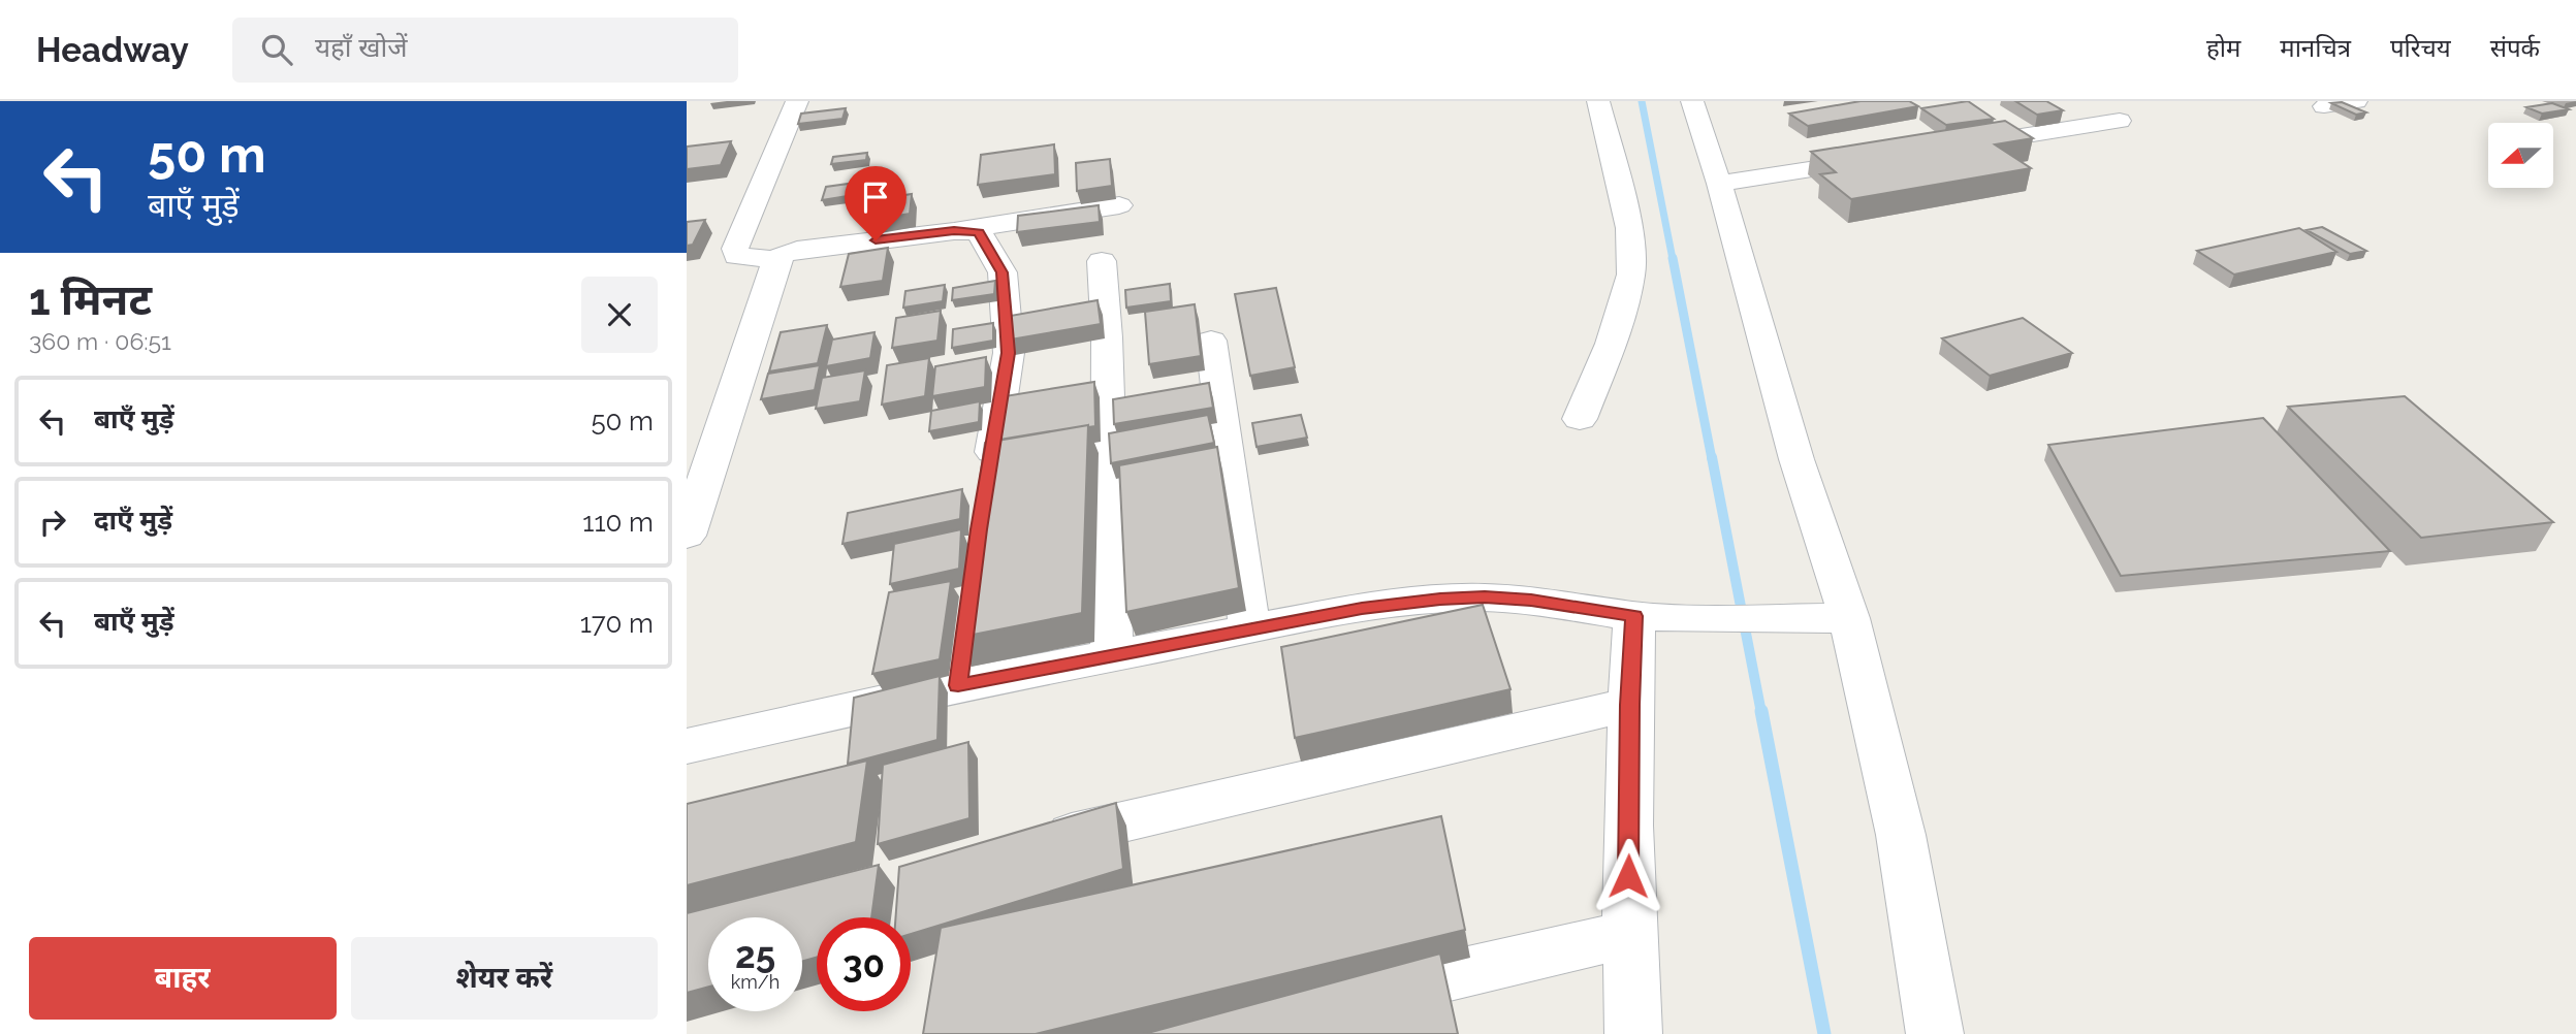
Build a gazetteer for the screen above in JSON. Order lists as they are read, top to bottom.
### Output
{
  "north": "left",
  "page": {
    "header": "Headway",
    "search": "यहाँ खोजें",
    "nav": [
      "होम",
      "मानचित्र",
      "परिचय",
      "संपर्क"
    ],
    "turn": ["50 m", "बाएँ मुड़ें"],
    "heading": ["1 मिनट", "360 m · 06:51"],
    "list": [
      {
        "name": "बाएँ मुड़ें",
        "value": "50 m"
      },
      {
        "name": "दाएँ मुड़ें",
        "value": "110 m"
      },
      {
        "name": "बाएँ मुड़ें",
        "value": "170 m"
      }
    ],
    "speed": "25 km/h",
    "limit": "30",
    "buttons": ["बाहर", "शेयर करें"]
  }
}
